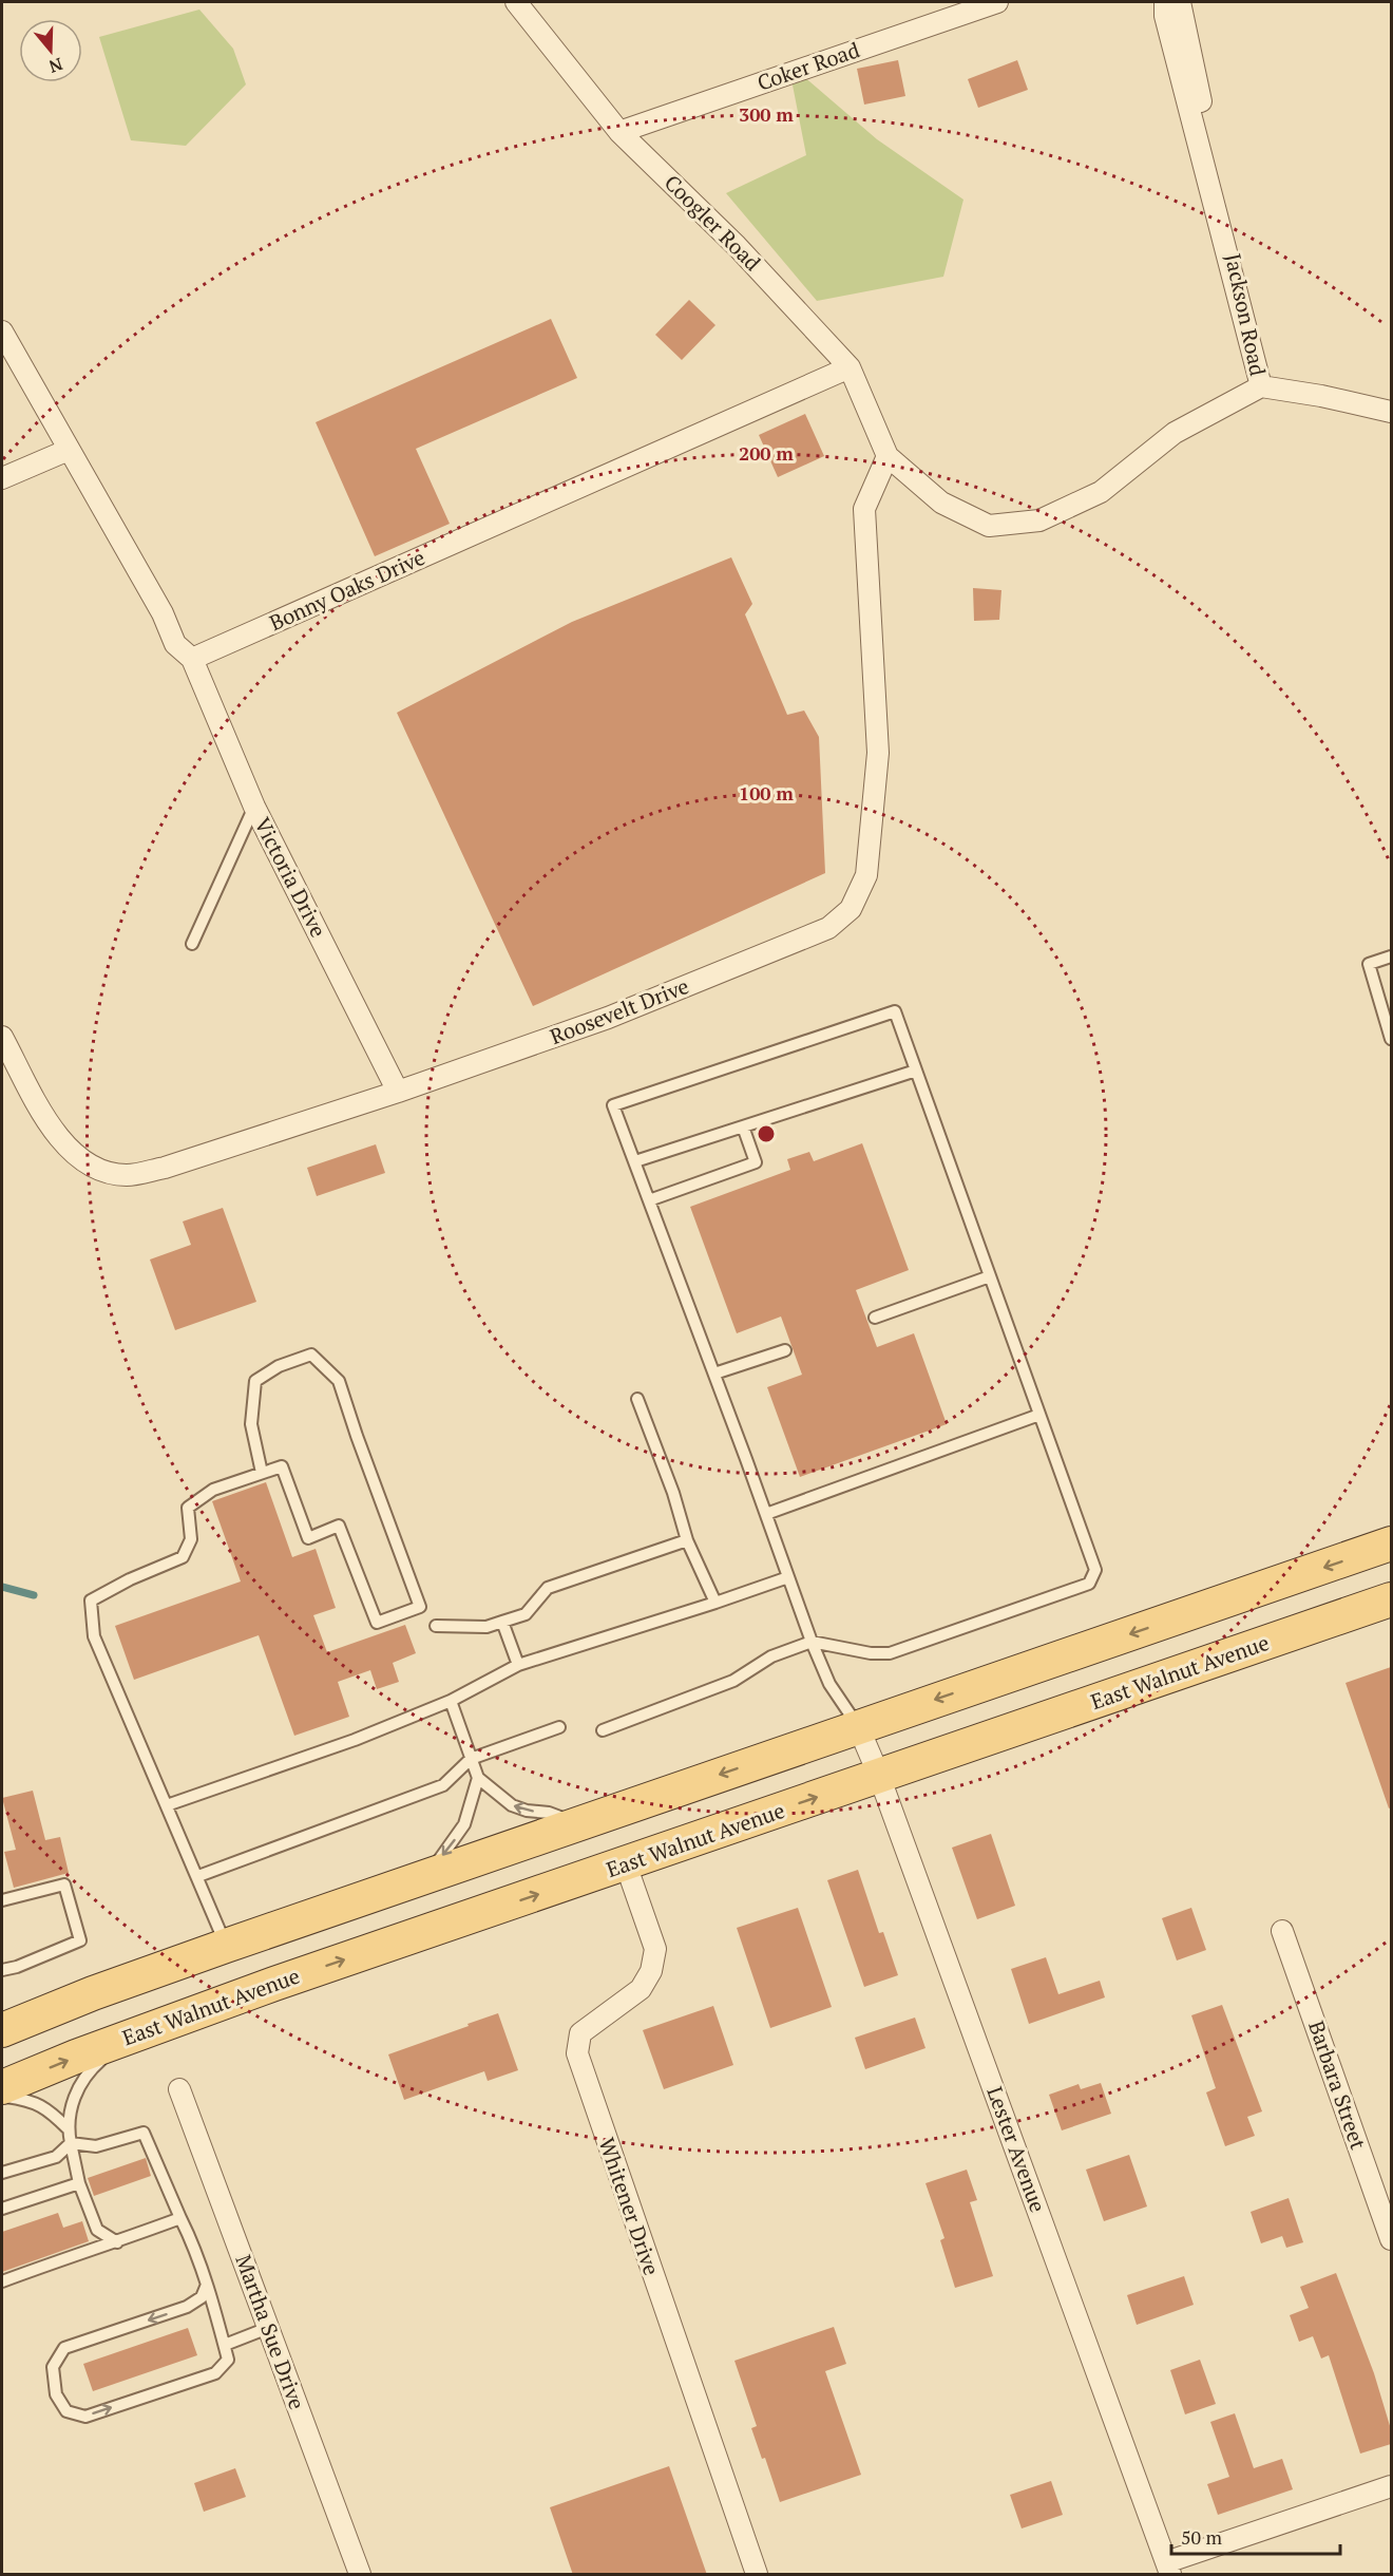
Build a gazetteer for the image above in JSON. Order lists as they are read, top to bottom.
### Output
{
  "streets": {
    "main road": ["East Walnut Avenue"],
    "street": [
      "Coker Road",
      "Coogler Road",
      "Jackson Road",
      "Bonny Oaks Drive",
      "Victoria Drive",
      "Roosevelt Drive",
      "Barbara Street",
      "Lester Avenue",
      "Whitener Drive",
      "Martha Sue Drive"
    ]
  },
  "crossings": [
    ["Coker Road", "Coogler Road"],
    ["Coogler Road", "Bonny Oaks Drive"],
    ["Coogler Road", "Roosevelt Drive"],
    ["Bonny Oaks Drive", "Victoria Drive"],
    ["Victoria Drive", "Roosevelt Drive"],
    ["East Walnut Avenue", "Lester Avenue"],
    ["East Walnut Avenue", "Whitener Drive"]
  ],
  "scale_bar": "50 m",
  "north": "bottom",
  "rings": ["300 m", "200 m", "100 m"]
}
